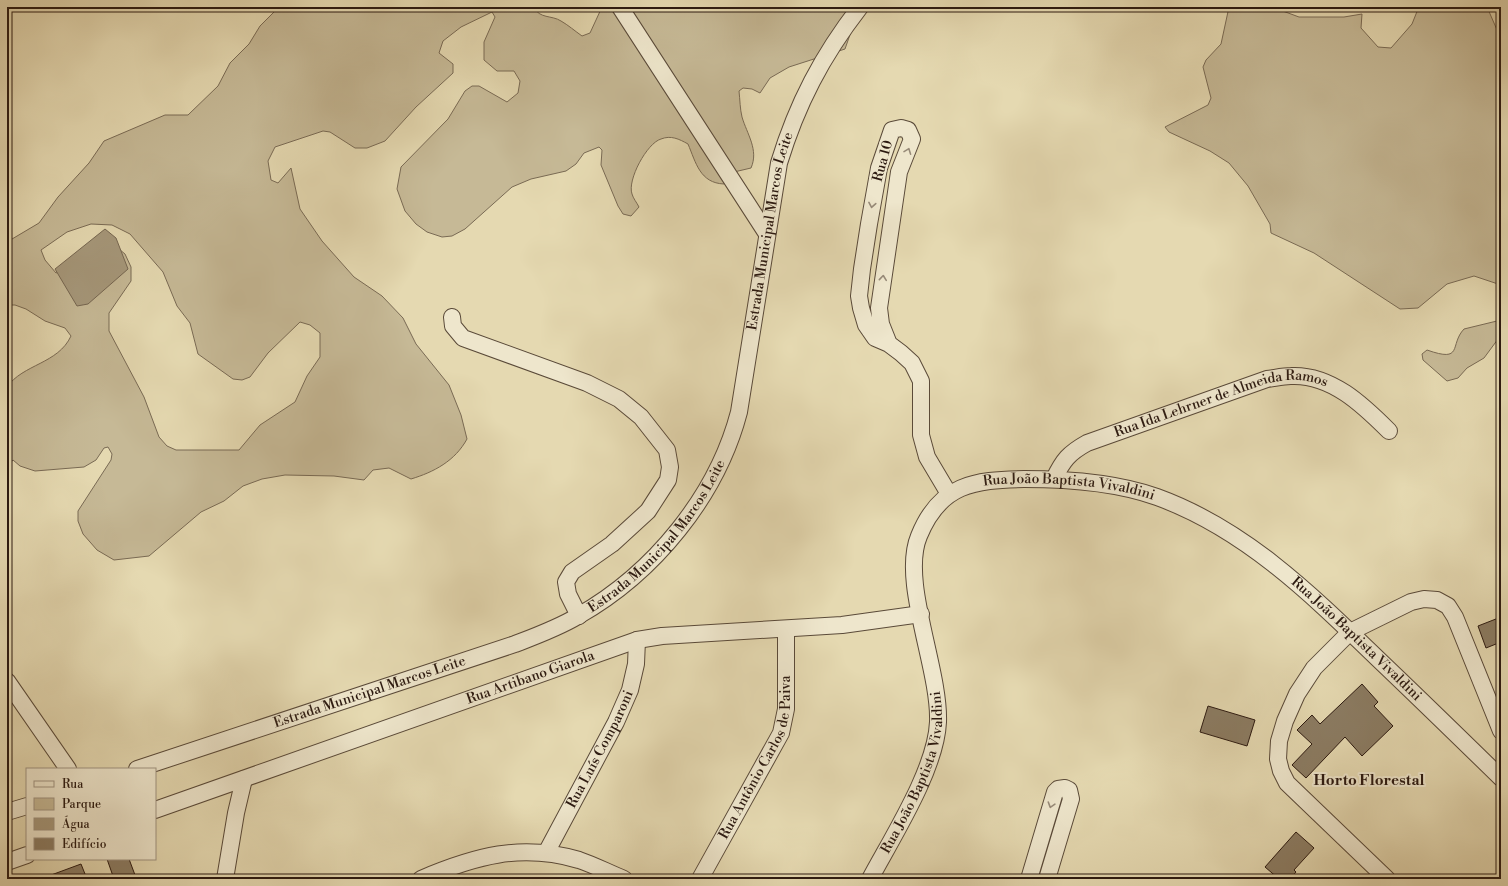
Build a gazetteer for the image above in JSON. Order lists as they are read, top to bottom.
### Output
{
  "streets": {
    "street": [
      "Rua 10",
      "Estrada Municipal Marcos Leite",
      "Rua Ida Lehrner de Almeida Ramos",
      "Rua João Baptista Vivaldini",
      "Rua Artibano Giarola",
      "Rua Luís Comparoni",
      "Rua Antônio Carlos de Paiva"
    ]
  },
  "crossings": [
    ["Rua 10", "Rua João Baptista Vivaldini"],
    ["Rua Ida Lehrner de Almeida Ramos", "Rua João Baptista Vivaldini"],
    ["Rua João Baptista Vivaldini", "Rua Artibano Giarola"],
    ["Rua Artibano Giarola", "Rua Luís Comparoni"],
    ["Rua Artibano Giarola", "Rua Antônio Carlos de Paiva"]
  ],
  "districts": ["Horto Florestal"],
  "legend": [
    "Rua",
    "Parque",
    "Água",
    "Edifício"
  ]
}
